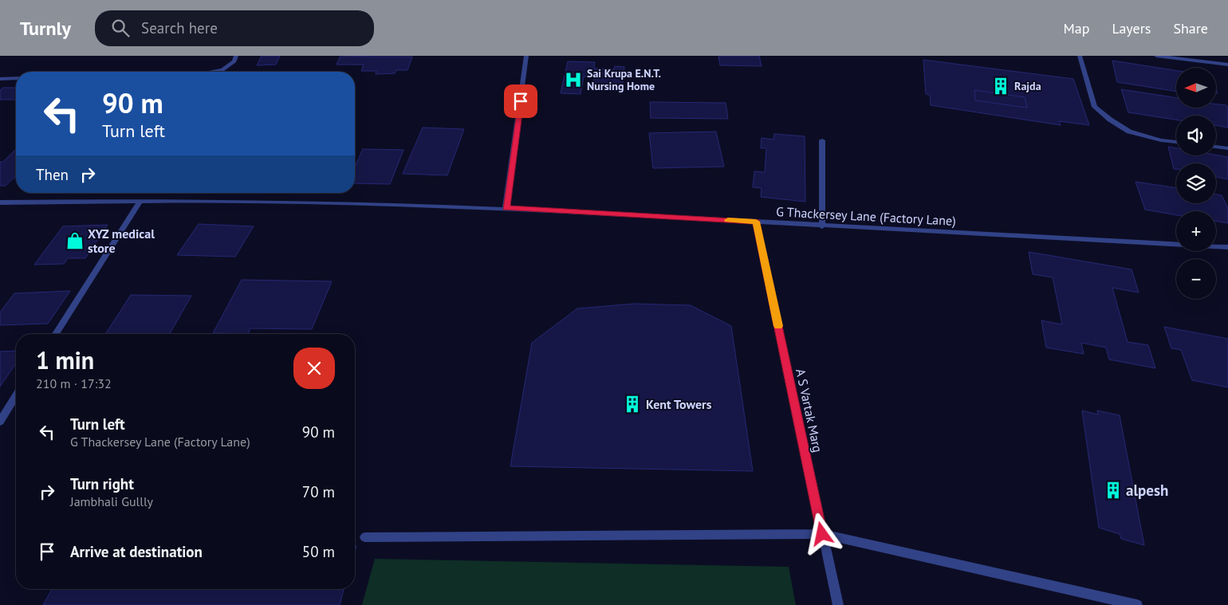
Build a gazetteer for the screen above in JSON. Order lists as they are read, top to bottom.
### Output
{
  "streets": {
    "street": ["G Thackersey Lane (Factory Lane)", "A S Vartak Marg"]
  },
  "crossings": [
    ["G Thackersey Lane (Factory Lane)", "A S Vartak Marg"]
  ],
  "places": {
    "hospital": ["Sai Krupa E.N.T. Nursing Home"],
    "building": ["Rajda", "Kent Towers", "alpesh"],
    "shop": ["XYZ medical store"]
  },
  "north": "left",
  "page": {
    "header": "Turnly",
    "search": "Search here",
    "nav": ["Map", "Layers", "Share"],
    "map_buttons": ["+", "−"],
    "turn": ["90 m", "Turn left"],
    "then": "Then",
    "heading": ["1 min", "210 m · 17:32"],
    "list": [
      {
        "name": "Turn left",
        "note": "G Thackersey Lane (Factory Lane)",
        "value": "90 m"
      },
      {
        "name": "Turn right",
        "note": "Jambhali Gullly",
        "value": "70 m"
      },
      {
        "name": "Arrive at destination",
        "value": "50 m"
      }
    ]
  }
}
